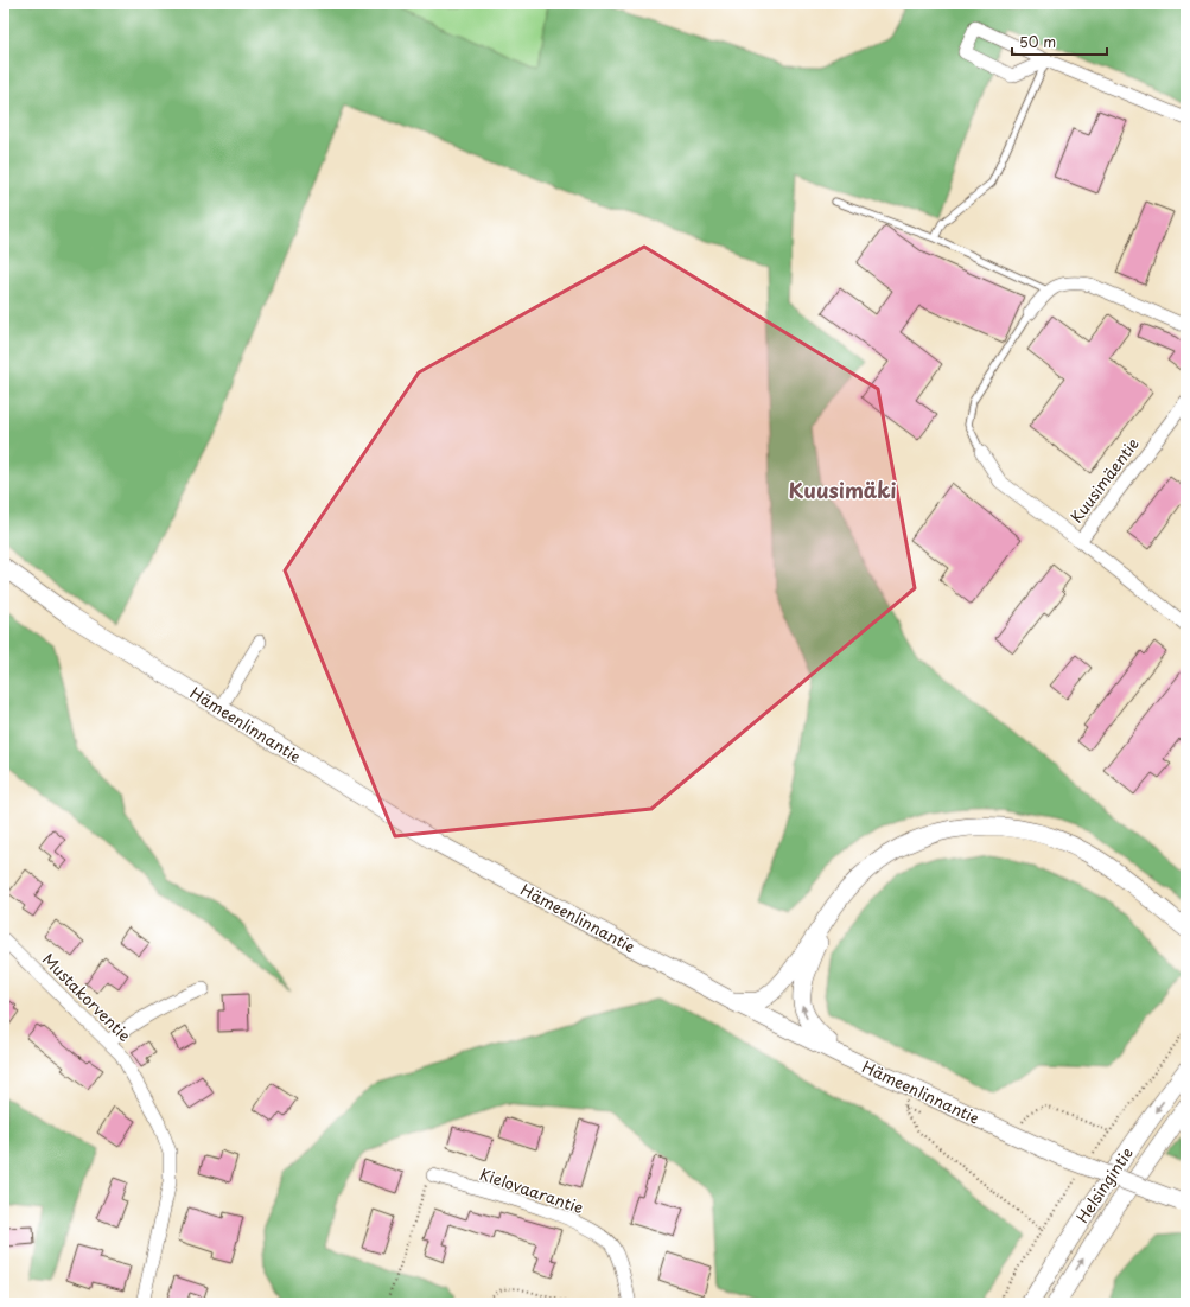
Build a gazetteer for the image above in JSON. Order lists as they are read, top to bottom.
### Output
{
  "streets": {
    "main road": ["Hämeenlinnantie", "Helsingintie"],
    "street": ["Kuusimäentie", "Mustakorventie", "Kielovaarantie"]
  },
  "districts": ["Kuusimäki"],
  "scale_bar": "50 m"
}
